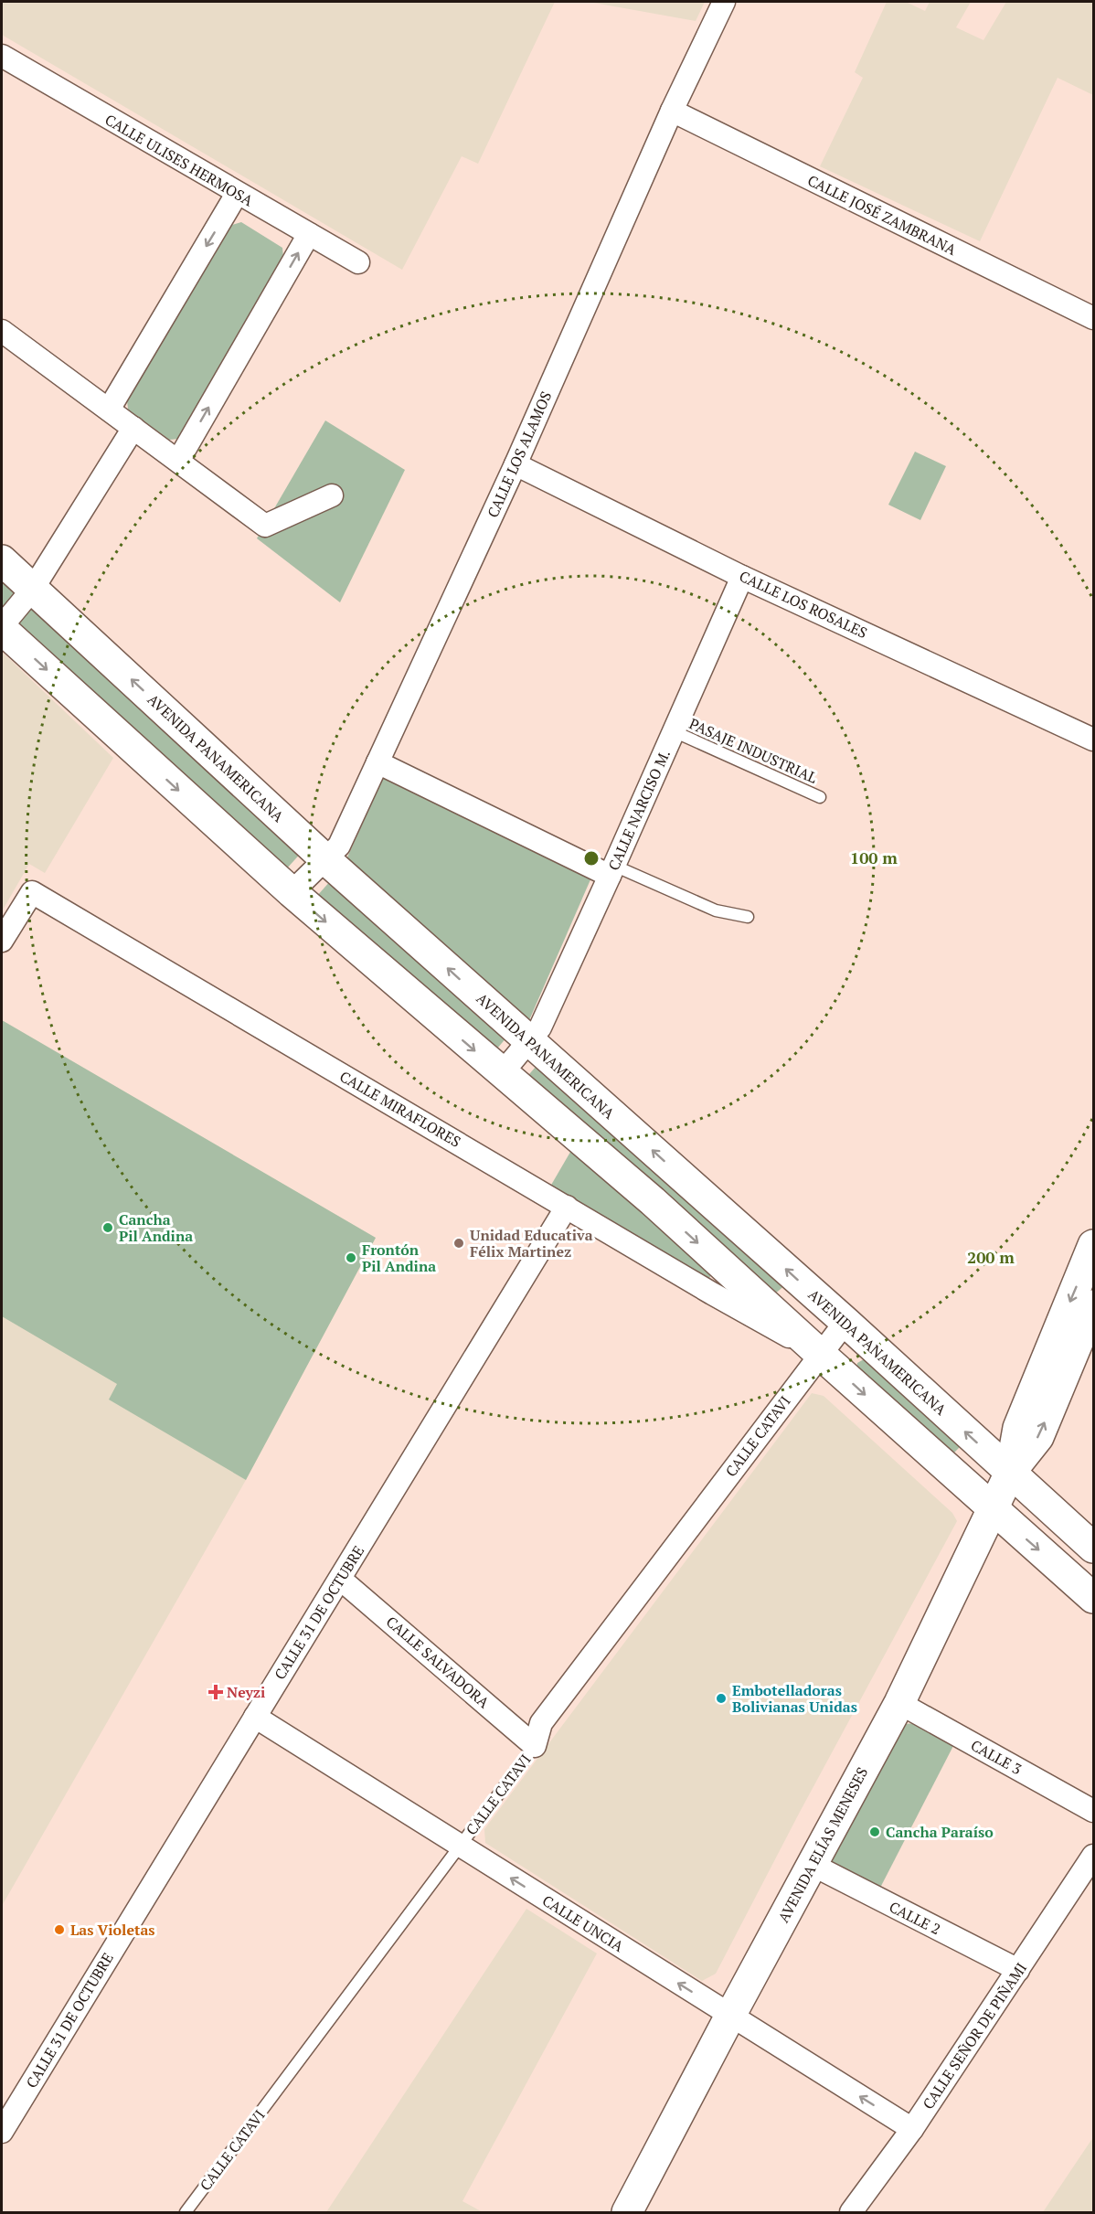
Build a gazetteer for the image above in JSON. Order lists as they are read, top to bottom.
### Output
{
  "streets": {
    "main road": ["AVENIDA PANAMERICANA", "AVENIDA ELÍAS MENESES"],
    "street": [
      "CALLE ULISES HERMOSA",
      "CALLE JOSÉ ZAMBRANA",
      "CALLE LOS ALAMOS",
      "CALLE LOS ROSALES",
      "CALLE NARCISO M.",
      "CALLE MIRAFLORES",
      "CALLE CATAVI",
      "CALLE 31 DE OCTUBRE",
      "CALLE SALVADORA",
      "CALLE 3",
      "CALLE 2",
      "CALLE UNCIA",
      "CALLE SEÑOR DE PIÑAMI"
    ],
    "lane": ["PASAJE INDUSTRIAL"]
  },
  "crossings": [
    ["CALLE JOSÉ ZAMBRANA", "CALLE LOS ALAMOS"],
    ["CALLE LOS ALAMOS", "CALLE LOS ROSALES"],
    ["CALLE LOS ALAMOS", "AVENIDA PANAMERICANA"],
    ["CALLE LOS ROSALES", "CALLE NARCISO M."],
    ["PASAJE INDUSTRIAL", "CALLE NARCISO M."],
    ["AVENIDA PANAMERICANA", "CALLE NARCISO M."],
    ["AVENIDA PANAMERICANA", "CALLE CATAVI"],
    ["AVENIDA PANAMERICANA", "AVENIDA ELÍAS MENESES"],
    ["CALLE MIRAFLORES", "CALLE CATAVI"],
    ["CALLE MIRAFLORES", "CALLE 31 DE OCTUBRE"],
    ["CALLE CATAVI", "CALLE SALVADORA"],
    ["CALLE CATAVI", "CALLE UNCIA"],
    ["CALLE 31 DE OCTUBRE", "CALLE SALVADORA"],
    ["CALLE 31 DE OCTUBRE", "CALLE UNCIA"],
    ["CALLE 3", "AVENIDA ELÍAS MENESES"],
    ["AVENIDA ELÍAS MENESES", "CALLE 2"],
    ["AVENIDA ELÍAS MENESES", "CALLE UNCIA"],
    ["CALLE 2", "CALLE SEÑOR DE PIÑAMI"],
    ["CALLE UNCIA", "CALLE SEÑOR DE PIÑAMI"]
  ],
  "one_way": ["CALLE UNCIA"],
  "places": {
    "other": [
      "Cancha Pil Andina",
      "Unidad Educativa Félix Martinez",
      "Frontón Pil Andina",
      "Embotelladoras Bolivianas Unidas",
      "Cancha Paraíso",
      "Las Violetas"
    ],
    "health": ["Neyzi"]
  },
  "rings": ["100 m", "200 m"]
}
